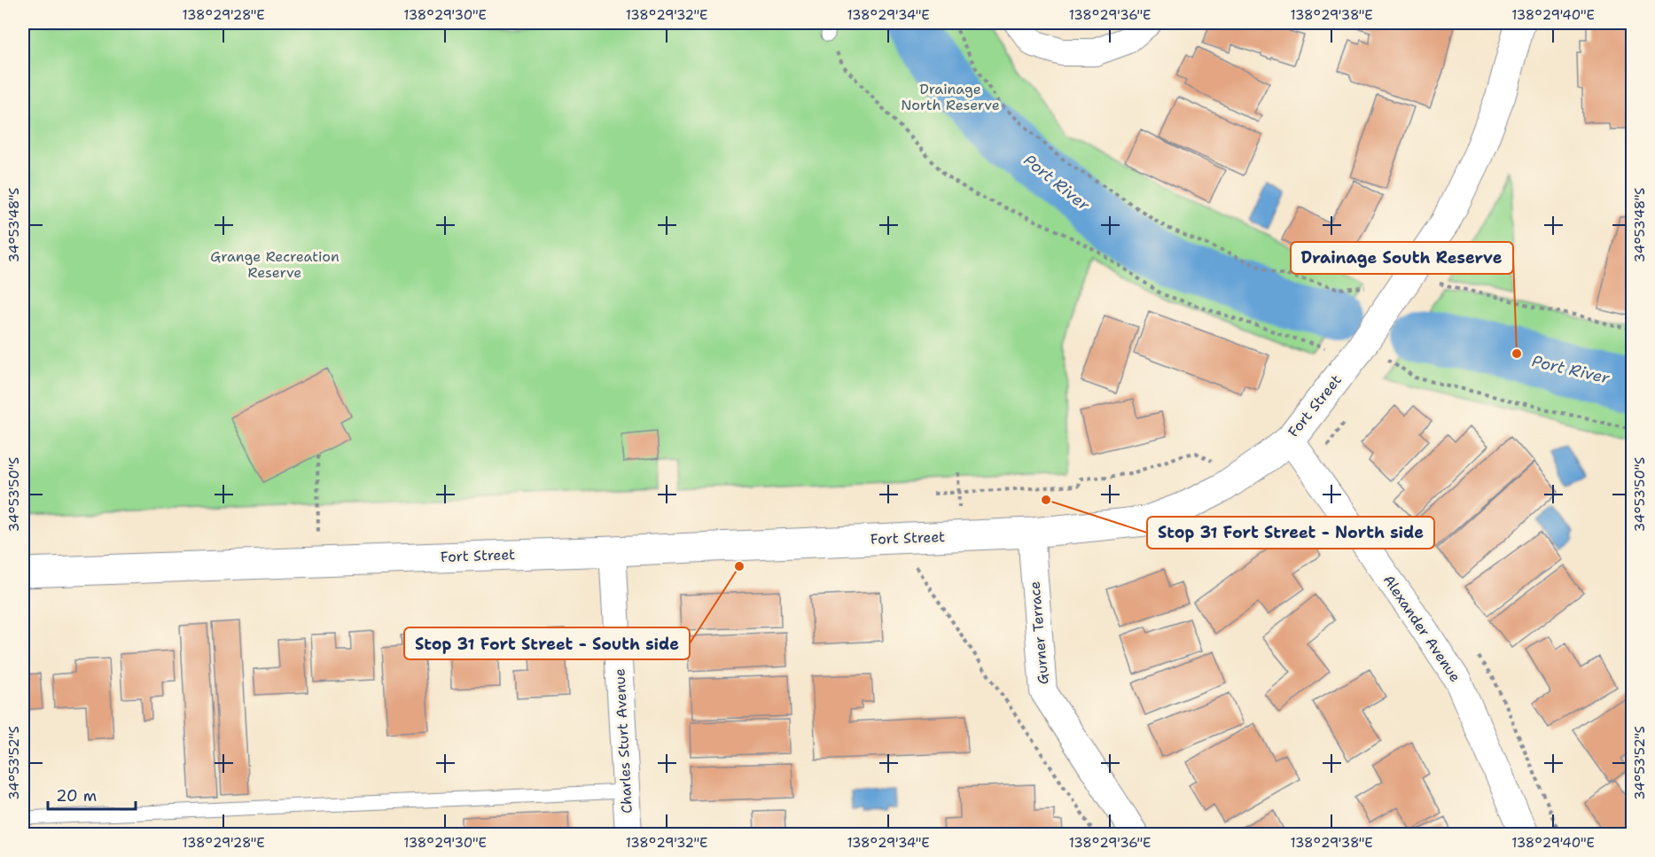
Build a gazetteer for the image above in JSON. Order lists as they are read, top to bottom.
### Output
{
  "streets": {
    "street": [
      "Fort Street",
      "Alexander Avenue",
      "Gurner Terrace",
      "Charles Sturt Avenue"
    ]
  },
  "crossings": [
    ["Fort Street", "Alexander Avenue"],
    ["Fort Street", "Gurner Terrace"],
    ["Fort Street", "Charles Sturt Avenue"]
  ],
  "water": ["Port River"],
  "parks": ["Drainage North Reserve", "Grange Recreation Reserve"],
  "places": ["Drainage South Reserve", "Stop 31 Fort Street - North side", "Stop 31 Fort Street - South side"],
  "scale_bar": "20 m",
  "coordinates": [
    "138°29'28\"E",
    "138°29'30\"E",
    "138°29'32\"E",
    "138°29'34\"E",
    "138°29'36\"E",
    "138°29'38\"E",
    "138°29'40\"E",
    "34°53'48\"S",
    "34°53'50\"S",
    "34°53'52\"S"
  ]
}
